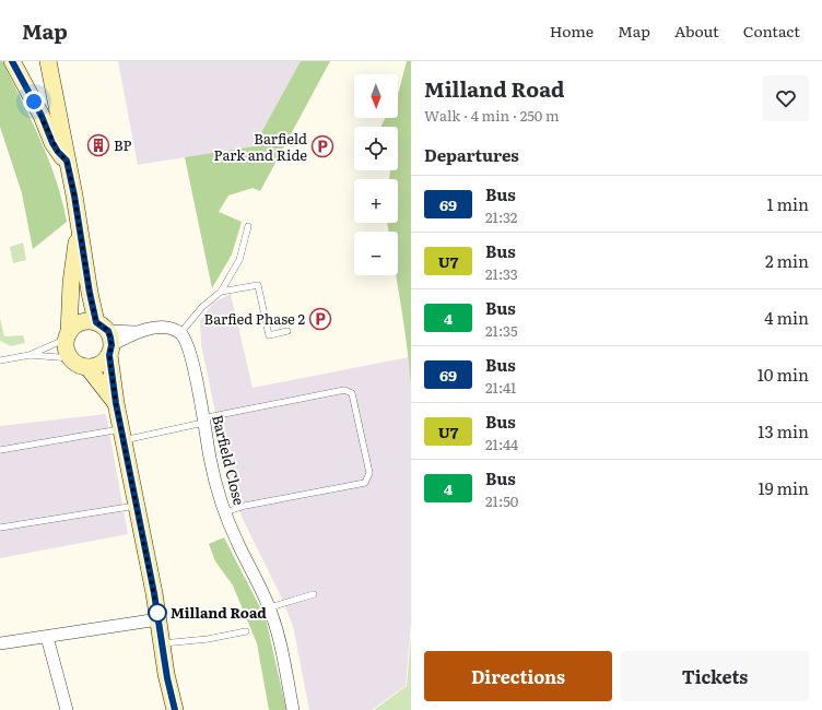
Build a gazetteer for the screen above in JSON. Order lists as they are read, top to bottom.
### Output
{
  "streets": {
    "street": ["Barfield Close"]
  },
  "places": {
    "building": ["BP"],
    "parking": ["Barfield Park and Ride", "Barfied Phase 2"],
    "other": ["Milland Road"]
  },
  "lines": ["bus line 69"],
  "north": "bottom",
  "page": {
    "header": "Map",
    "nav": [
      "Home",
      "Map",
      "About",
      "Contact"
    ],
    "heading": [
      ["Milland Road", "Walk · 4 min · 250 m"],
      "Departures"
    ],
    "map_buttons": ["+", "−"],
    "list": [
      {
        "mark": "69",
        "name": "Bus",
        "note": "21:32",
        "value": "1 min"
      },
      {
        "mark": "U7",
        "name": "Bus",
        "note": "21:33",
        "value": "2 min"
      },
      {
        "mark": "4",
        "name": "Bus",
        "note": "21:35",
        "value": "4 min"
      },
      {
        "mark": "69",
        "name": "Bus",
        "note": "21:41",
        "value": "10 min"
      },
      {
        "mark": "U7",
        "name": "Bus",
        "note": "21:44",
        "value": "13 min"
      },
      {
        "mark": "4",
        "name": "Bus",
        "note": "21:50",
        "value": "19 min"
      }
    ],
    "buttons": ["Directions", "Tickets"]
  }
}
